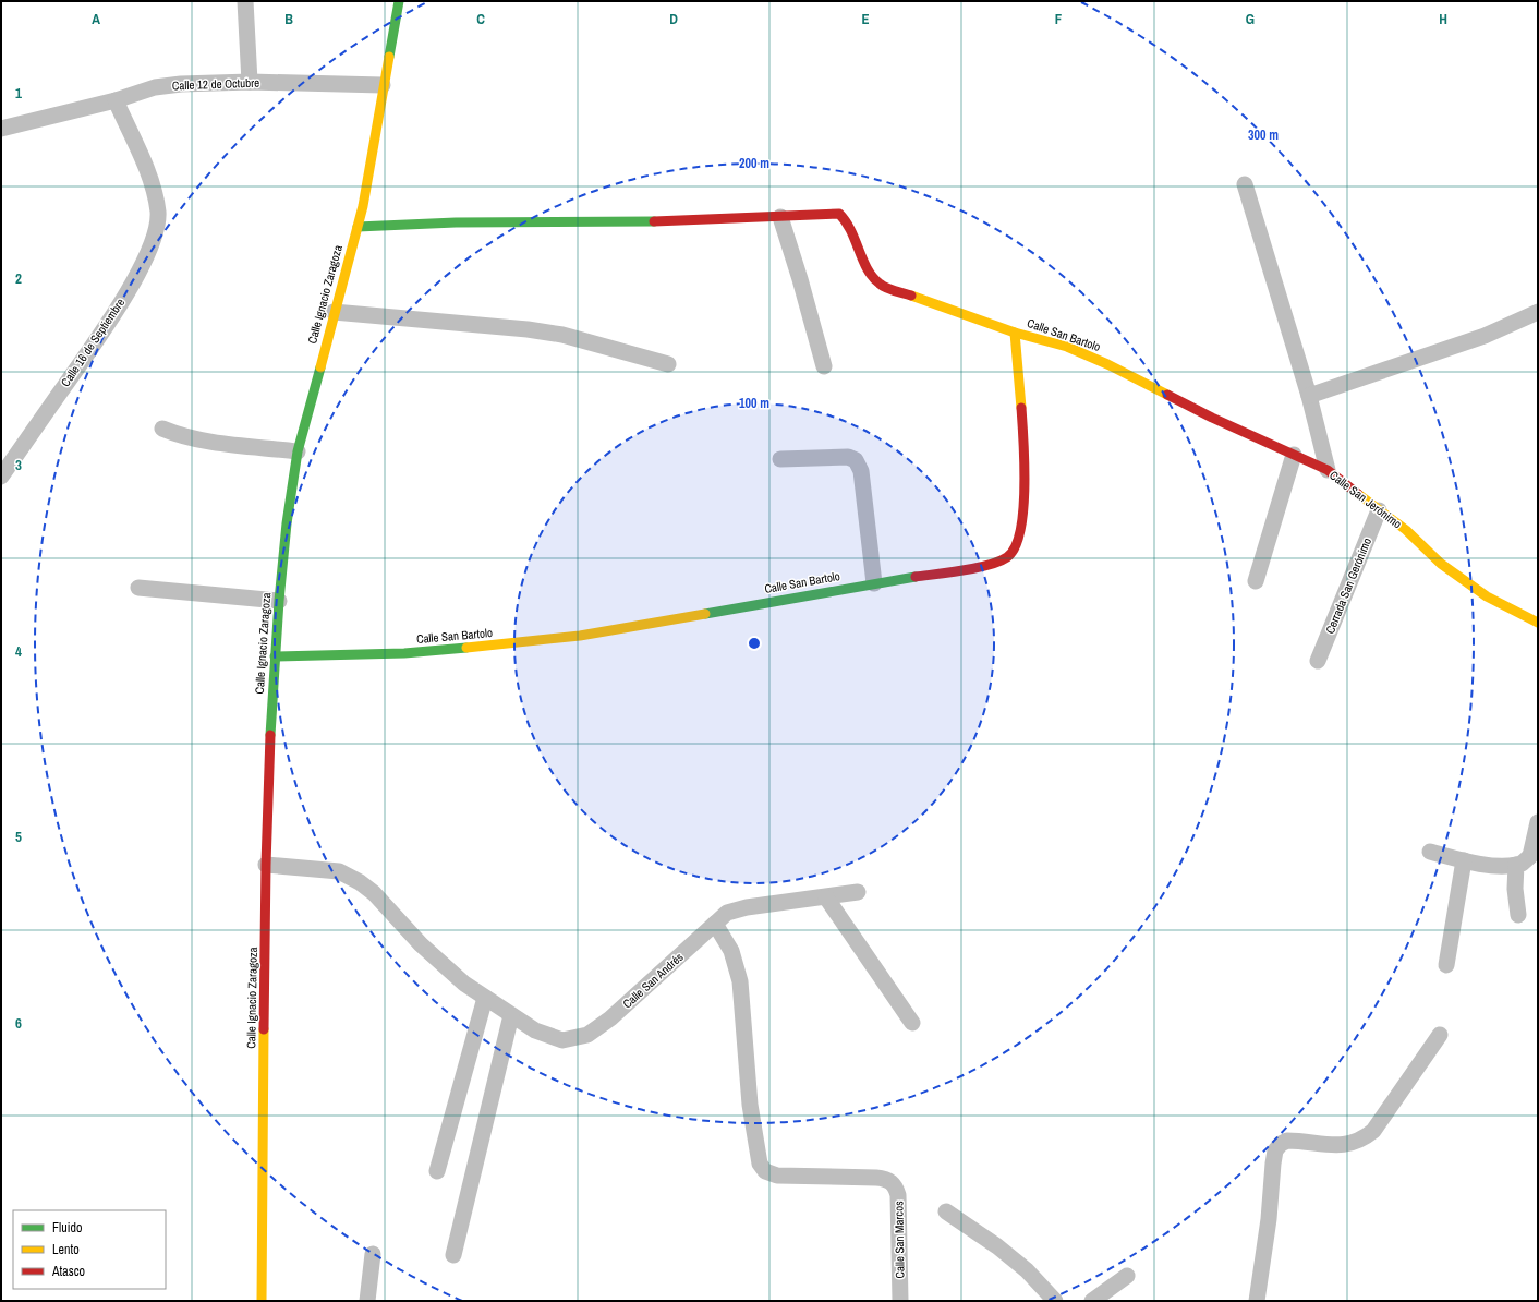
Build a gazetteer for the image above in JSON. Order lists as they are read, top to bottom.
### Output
{
  "streets": {
    "street": [
      "Calle 12 de Octubre",
      "Calle Ignacio Zaragoza",
      "Calle San Bartolo",
      "Calle 16 de Septiembre",
      "Calle San Jerónimo",
      "Cerrada San Gerónimo",
      "Calle San Andrés",
      "Calle San Marcos"
    ]
  },
  "crossings": [
    ["Calle 12 de Octubre", "Calle Ignacio Zaragoza"],
    ["Calle 12 de Octubre", "Calle 16 de Septiembre"],
    ["Calle Ignacio Zaragoza", "Calle San Bartolo"],
    ["Calle Ignacio Zaragoza", "Calle San Andrés"],
    ["Calle San Bartolo", "Calle San Jerónimo"],
    ["Calle San Jerónimo", "Cerrada San Gerónimo"],
    ["Calle San Andrés", "Calle San Marcos"]
  ],
  "legend": ["Fluido", "Lento", "Atasco"],
  "grid": {
    "columns": [
      "A",
      "B",
      "C",
      "D",
      "E",
      "F",
      "G",
      "H"
    ],
    "rows": [
      "1",
      "2",
      "3",
      "4",
      "5",
      "6"
    ]
  },
  "rings": ["300 m", "200 m", "100 m"]
}
